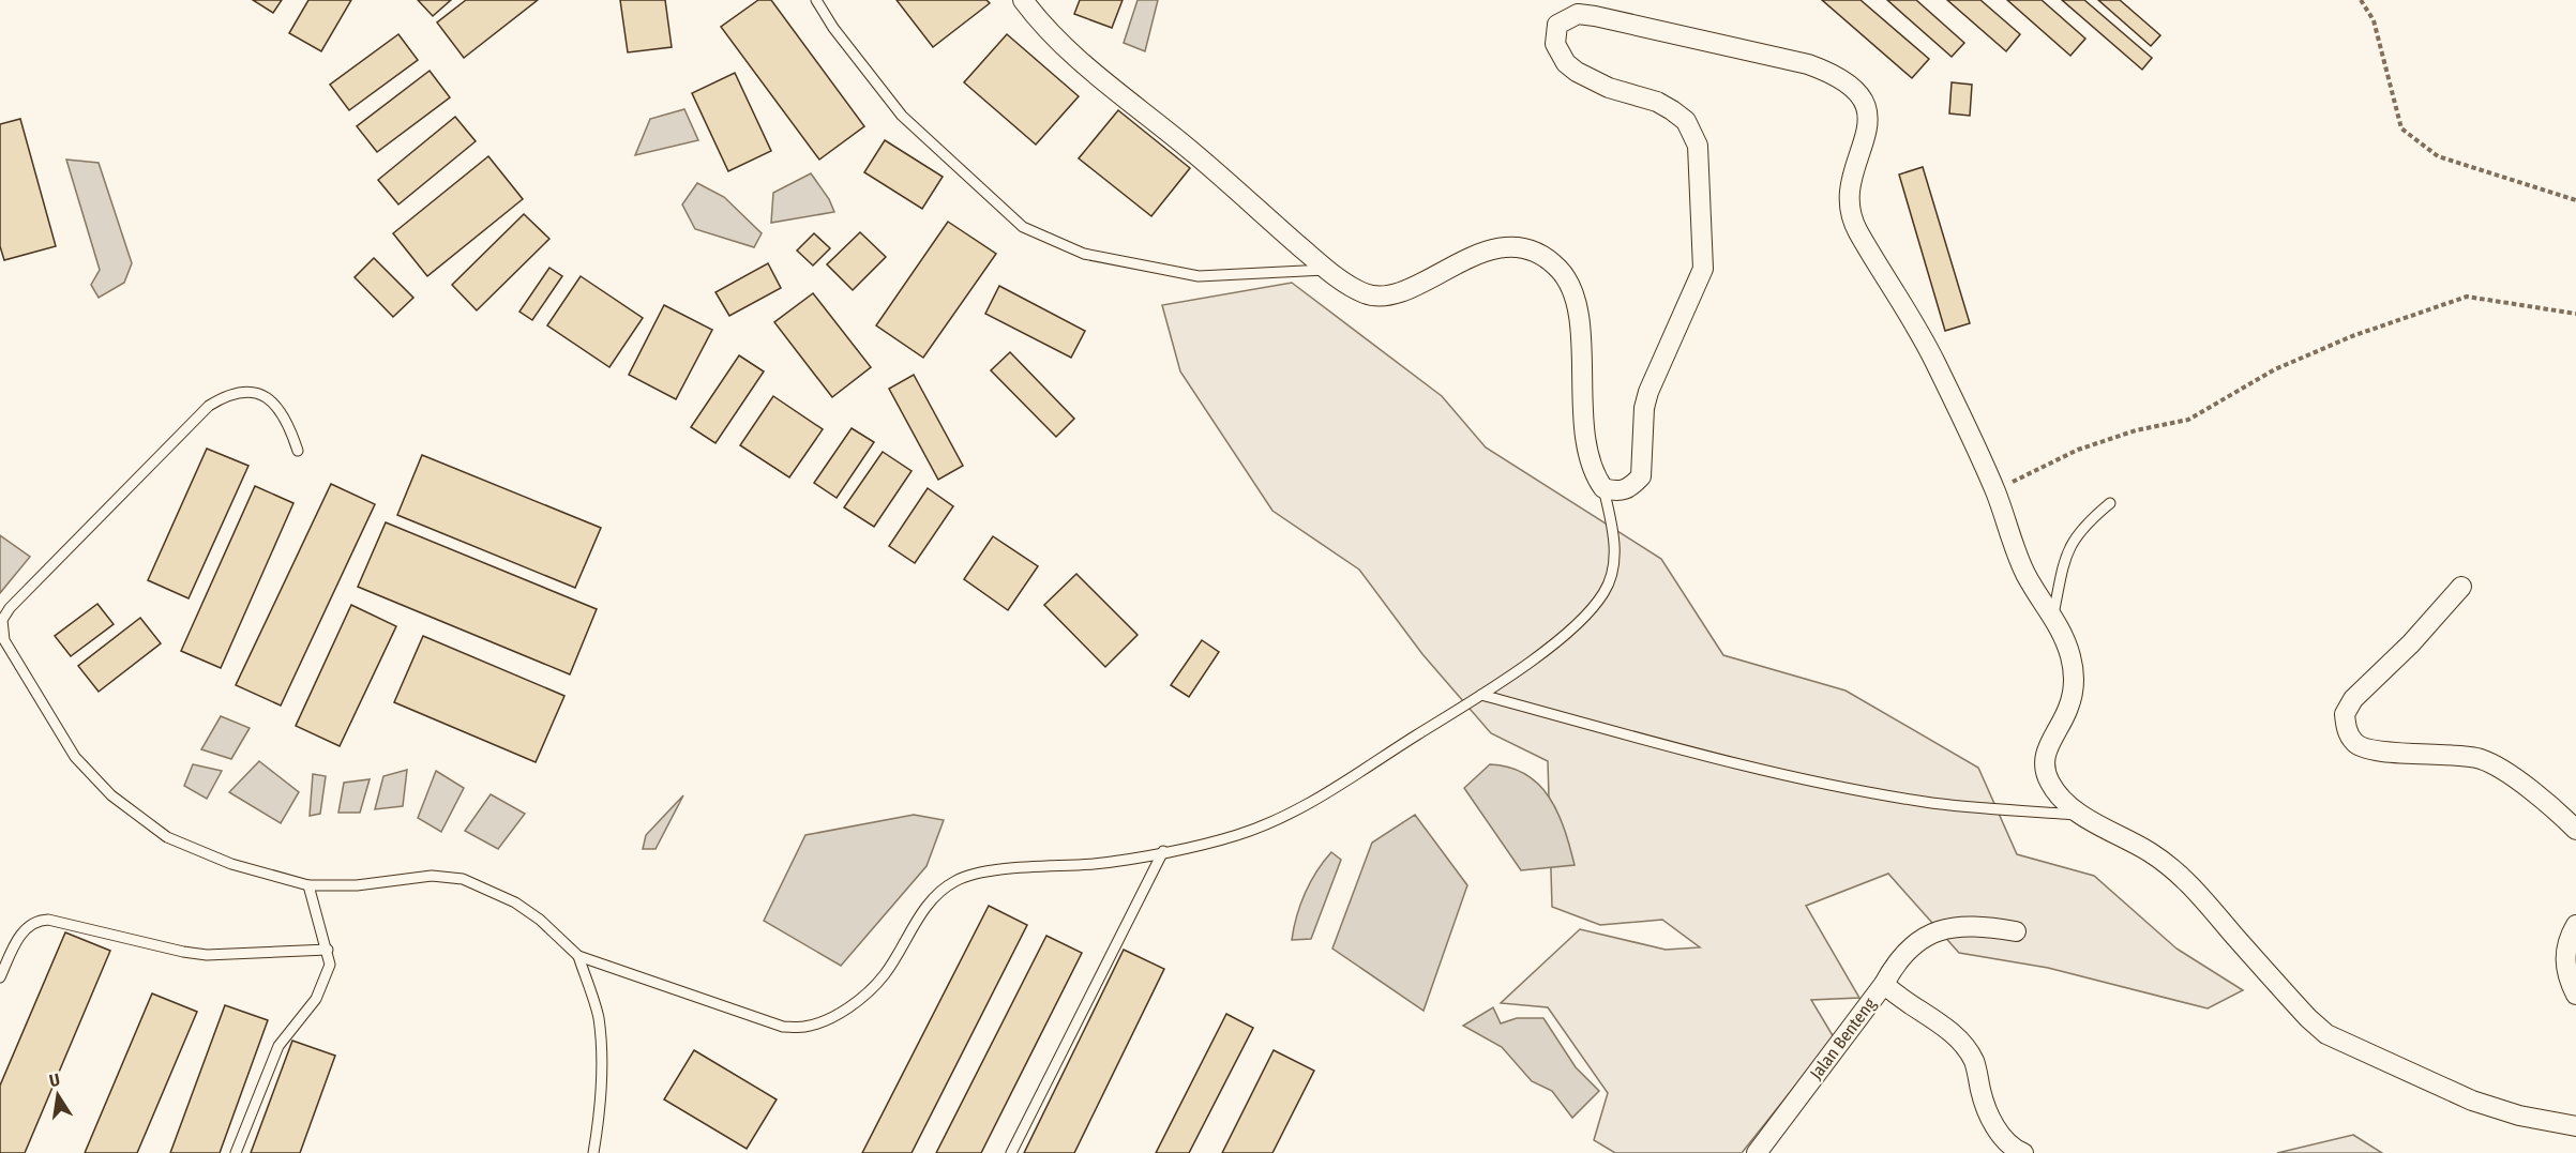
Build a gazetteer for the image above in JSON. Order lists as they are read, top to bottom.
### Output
{
  "streets": {
    "street": ["Jalan Benteng"]
  },
  "north": "top"
}
